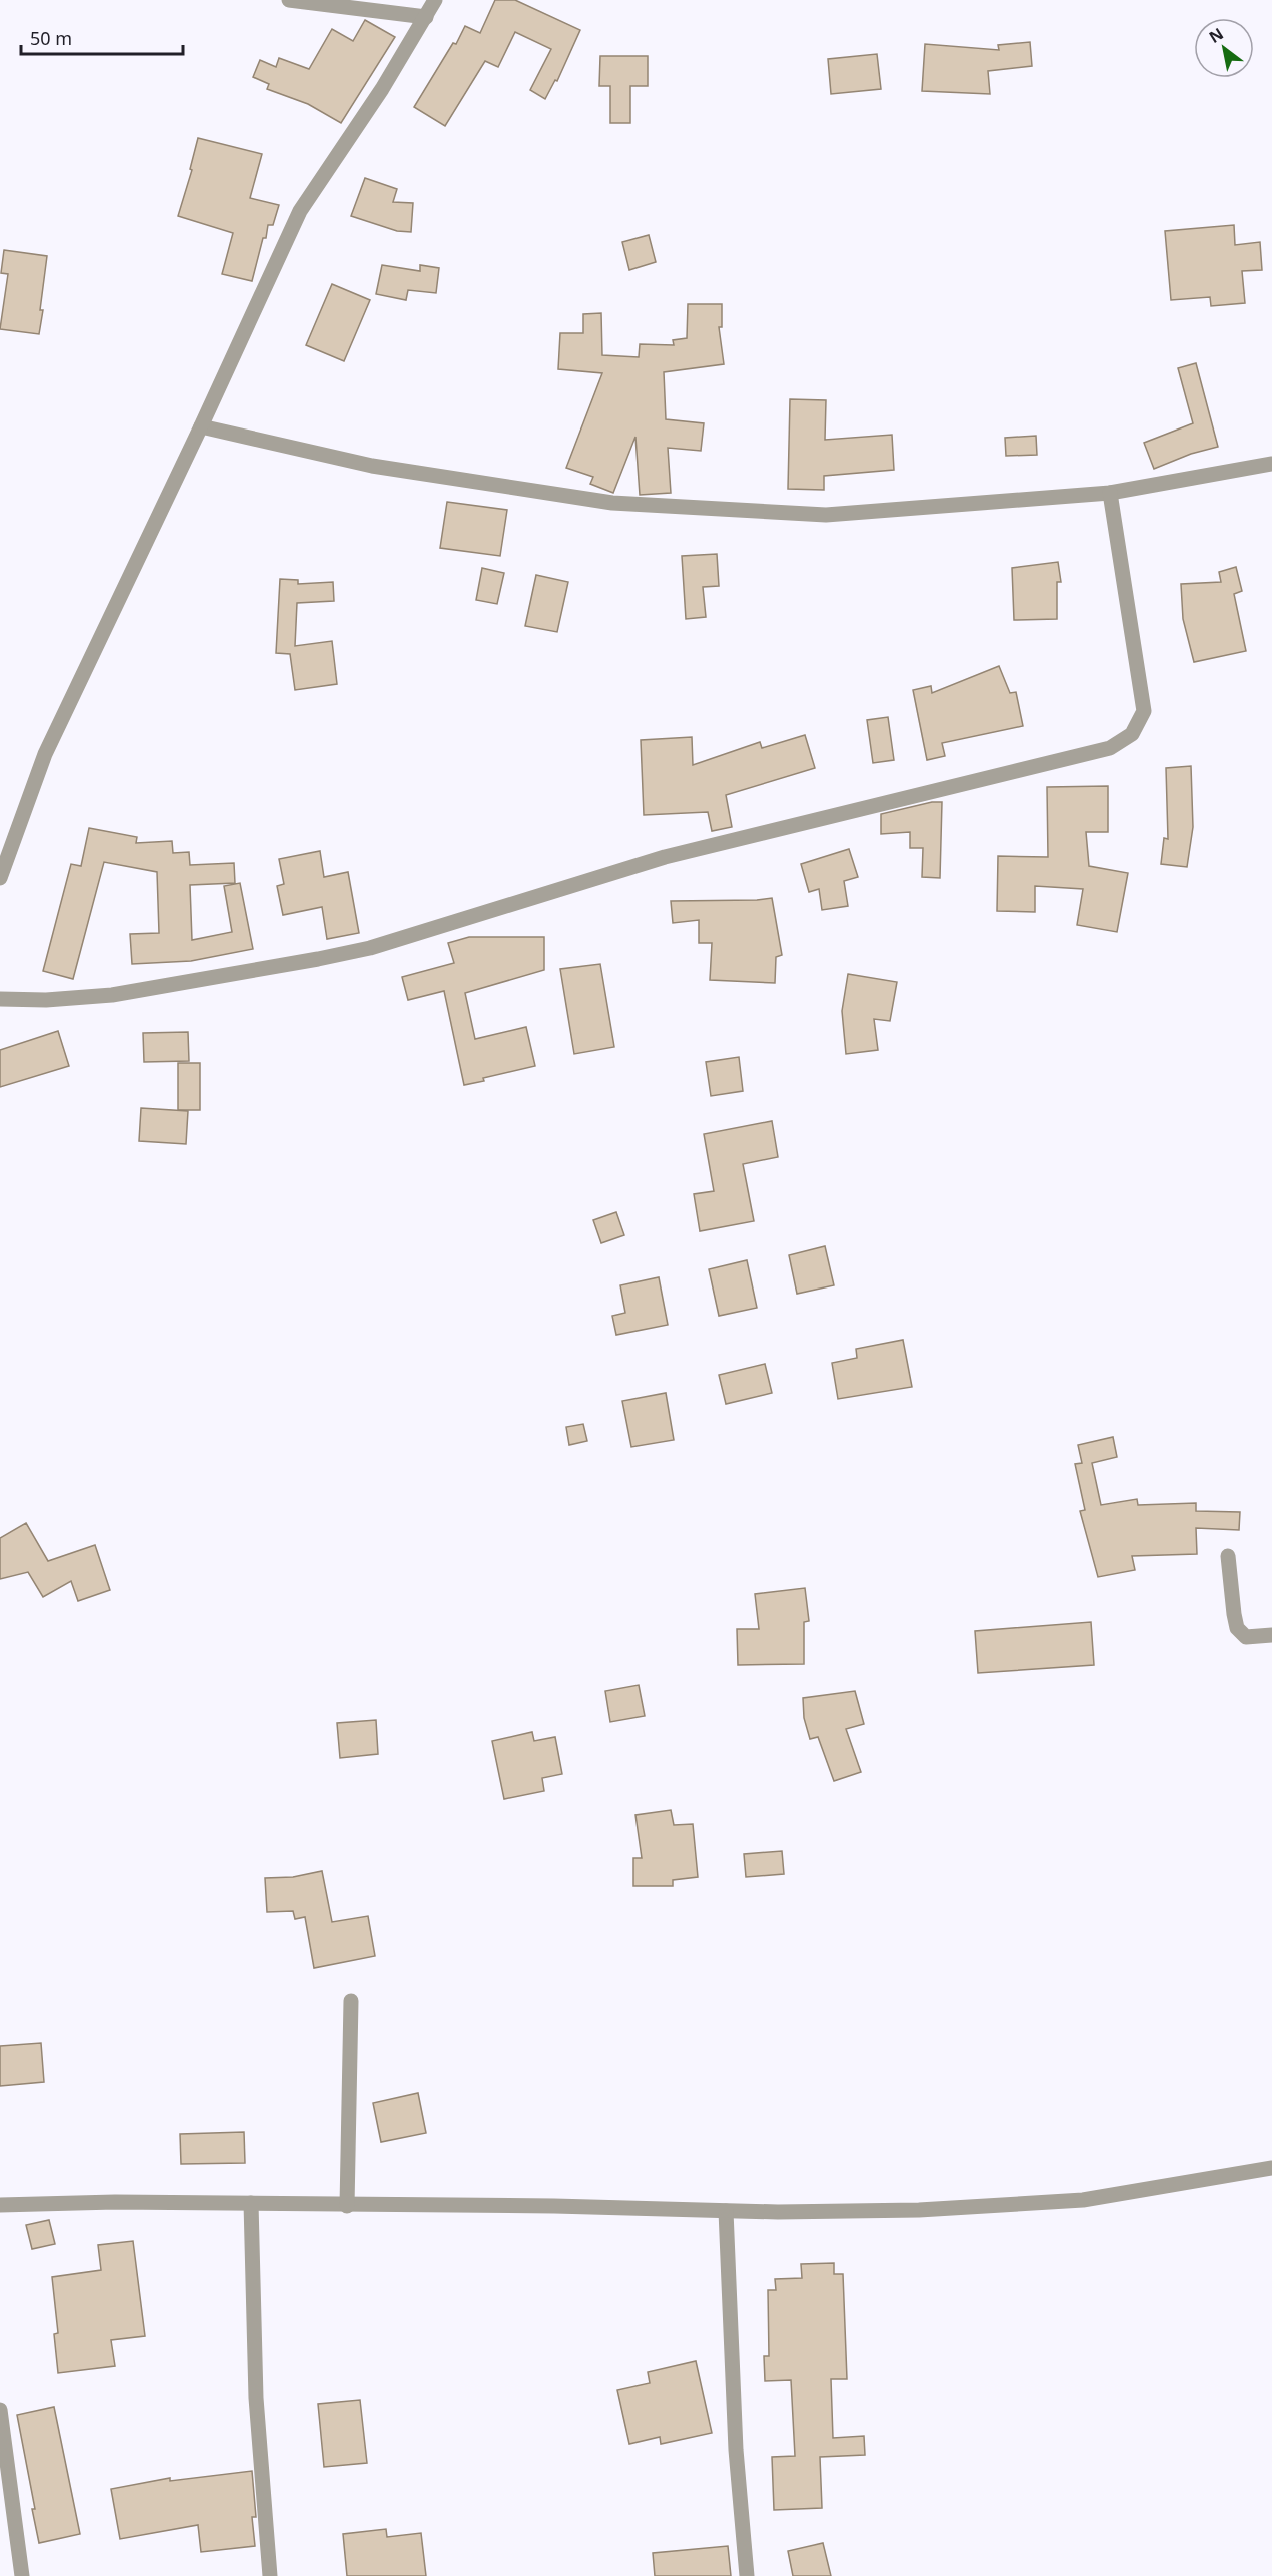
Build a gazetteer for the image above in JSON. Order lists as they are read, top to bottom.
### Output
{
  "scale_bar": "50 m",
  "north": "top left"
}
